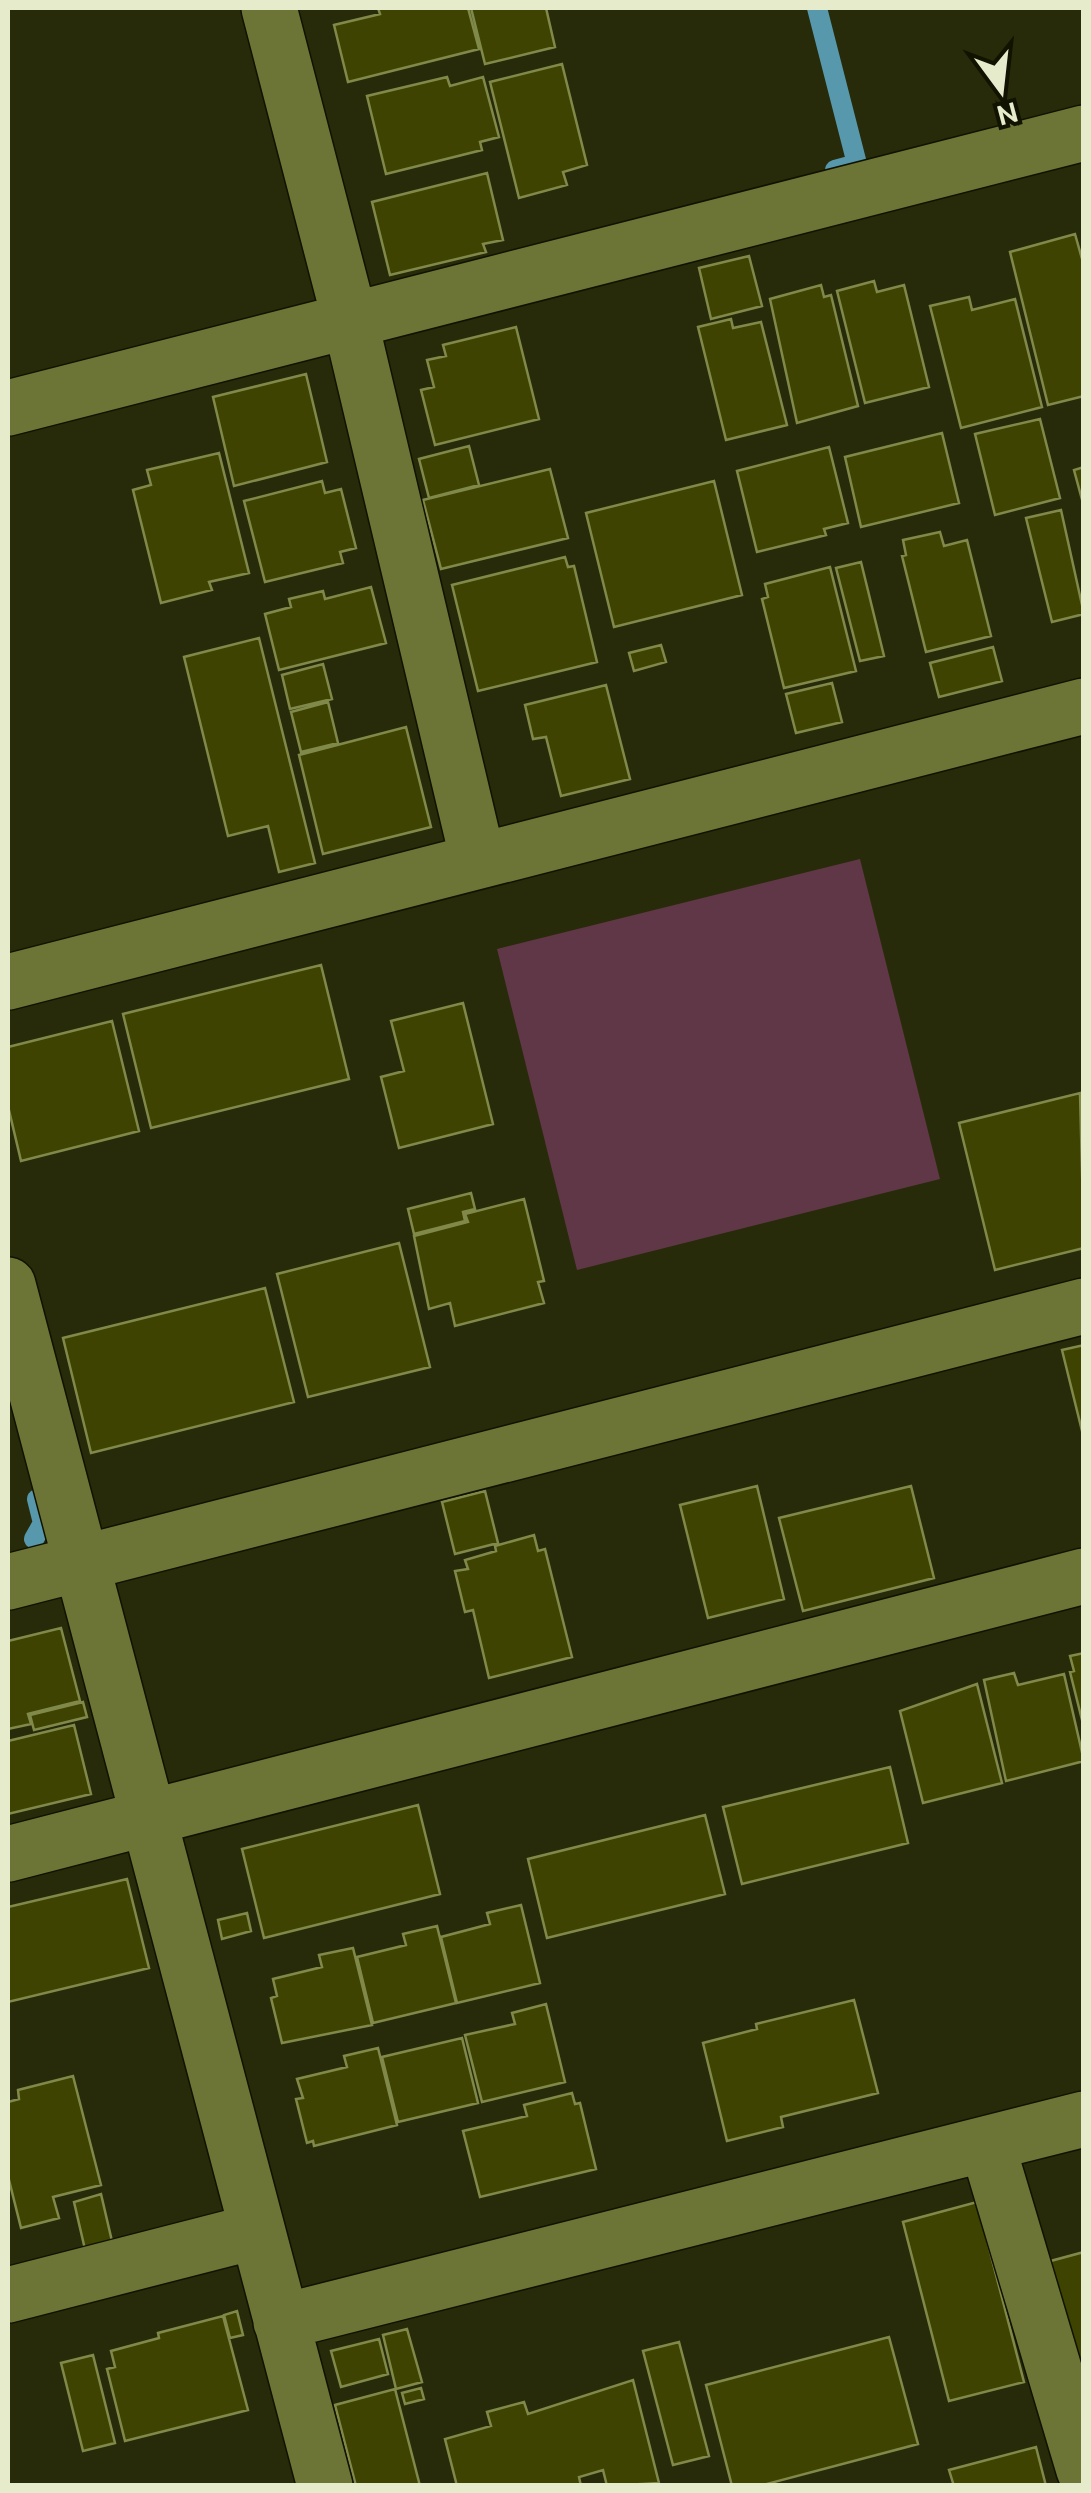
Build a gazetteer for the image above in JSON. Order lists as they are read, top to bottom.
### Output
{
  "north": "bottom"
}
